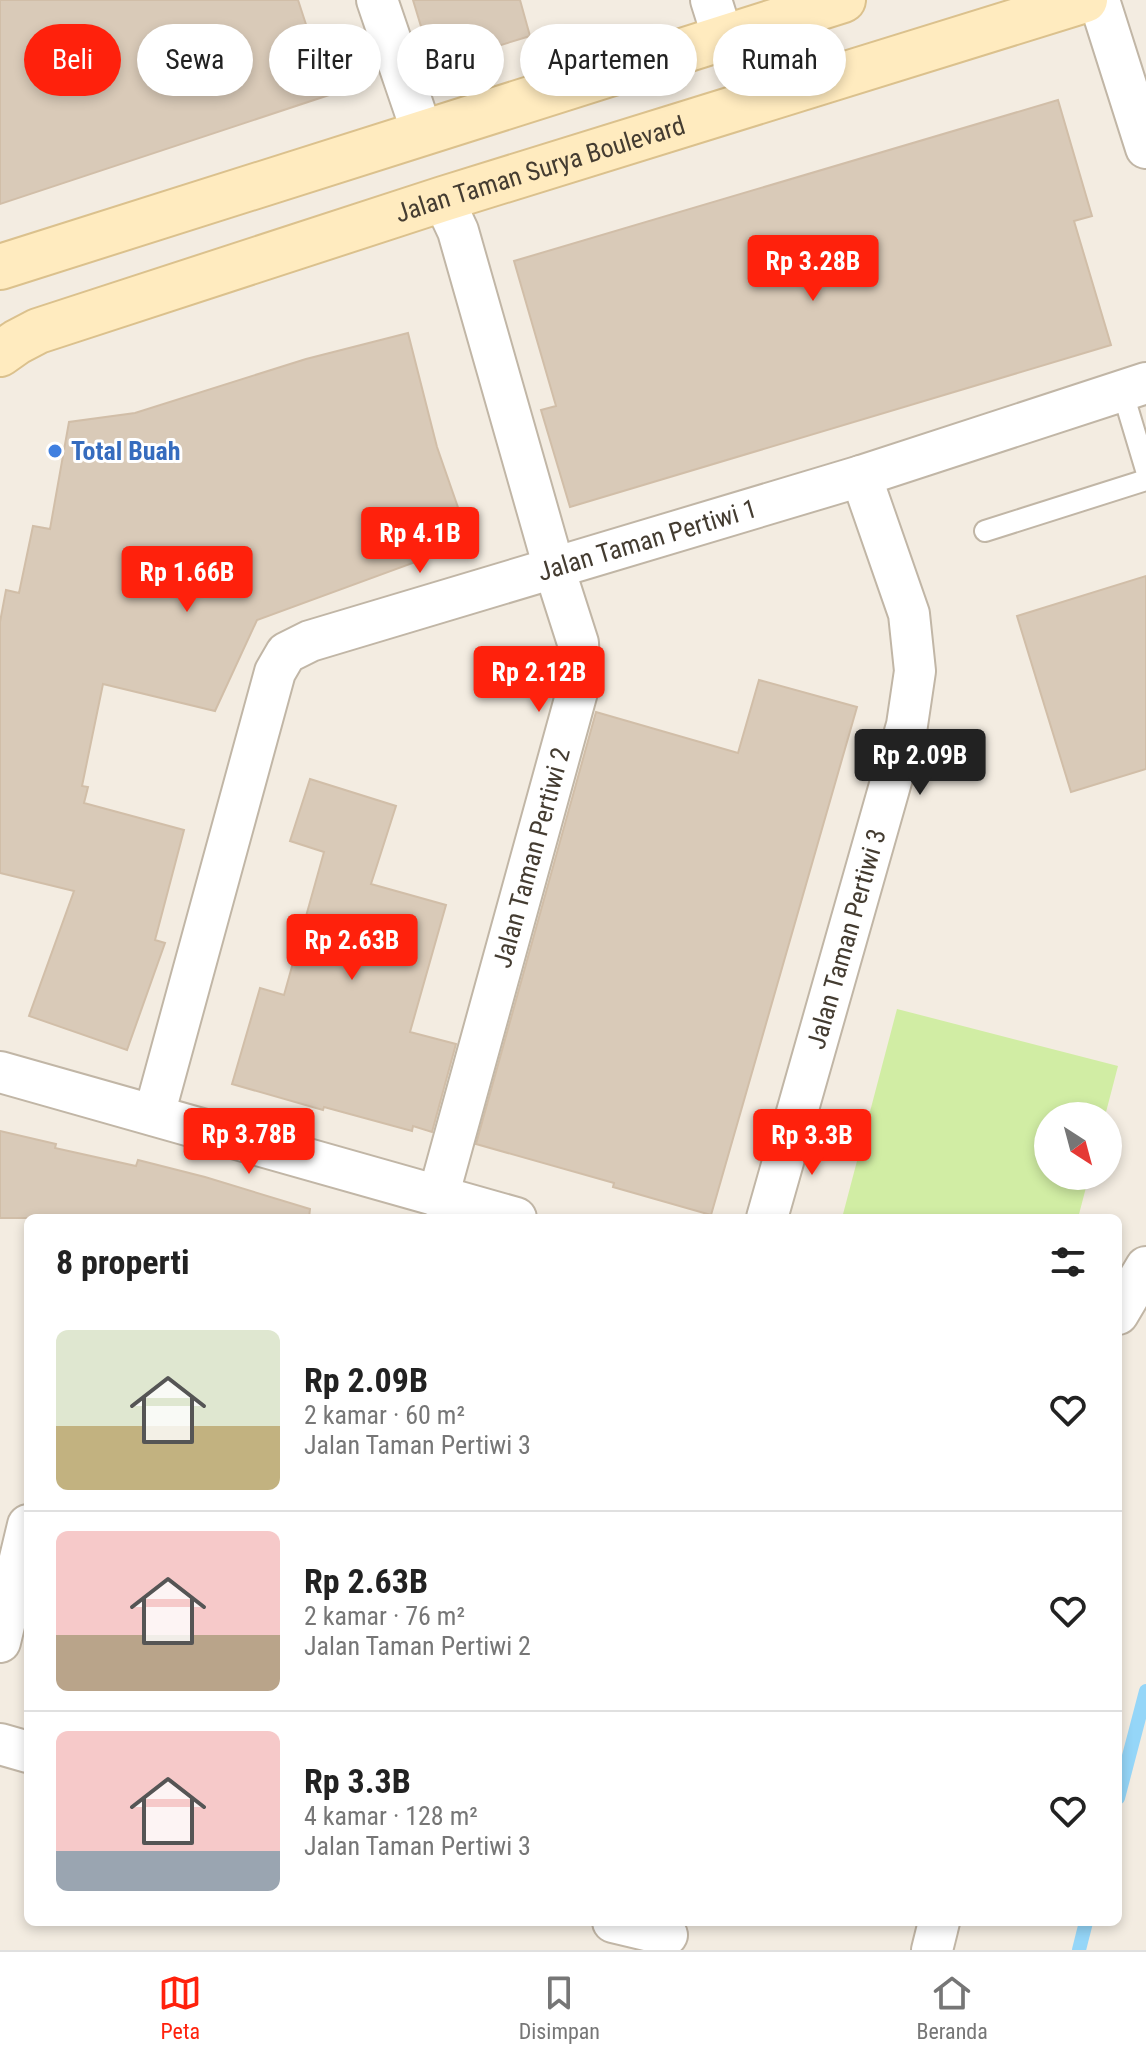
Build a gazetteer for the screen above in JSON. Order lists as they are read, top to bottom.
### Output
{
  "streets": {
    "street": [
      "Jalan Taman Surya Boulevard",
      "Jalan Taman Pertiwi 1",
      "Jalan Taman Pertiwi 2",
      "Jalan Taman Pertiwi 3"
    ]
  },
  "crossings": [
    ["Jalan Taman Surya Boulevard", "Jalan Taman Pertiwi 2"],
    ["Jalan Taman Pertiwi 1", "Jalan Taman Pertiwi 2"],
    ["Jalan Taman Pertiwi 1", "Jalan Taman Pertiwi 3"]
  ],
  "places": ["Total Buah"],
  "north": "bottom right",
  "page": {
    "chip": [
      "Beli",
      "Sewa",
      "Filter",
      "Baru",
      "Apartemen",
      "Rumah"
    ],
    "price": [
      "Rp 3.28B",
      "Rp 4.1B",
      "Rp 1.66B",
      "Rp 2.12B",
      "Rp 2.09B",
      "Rp 2.63B",
      "Rp 3.78B",
      "Rp 3.3B"
    ],
    "heading": "8 properti",
    "list": [
      {
        "name": "Rp 2.09B",
        "note": "2 kamar · 60 m² · Jalan Taman Pertiwi 3"
      },
      {
        "name": "Rp 2.63B",
        "note": "2 kamar · 76 m² · Jalan Taman Pertiwi 2"
      },
      {
        "name": "Rp 3.3B",
        "note": "4 kamar · 128 m² · Jalan Taman Pertiwi 3"
      }
    ],
    "tabs": ["Peta", "Disimpan", "Beranda"]
  }
}
